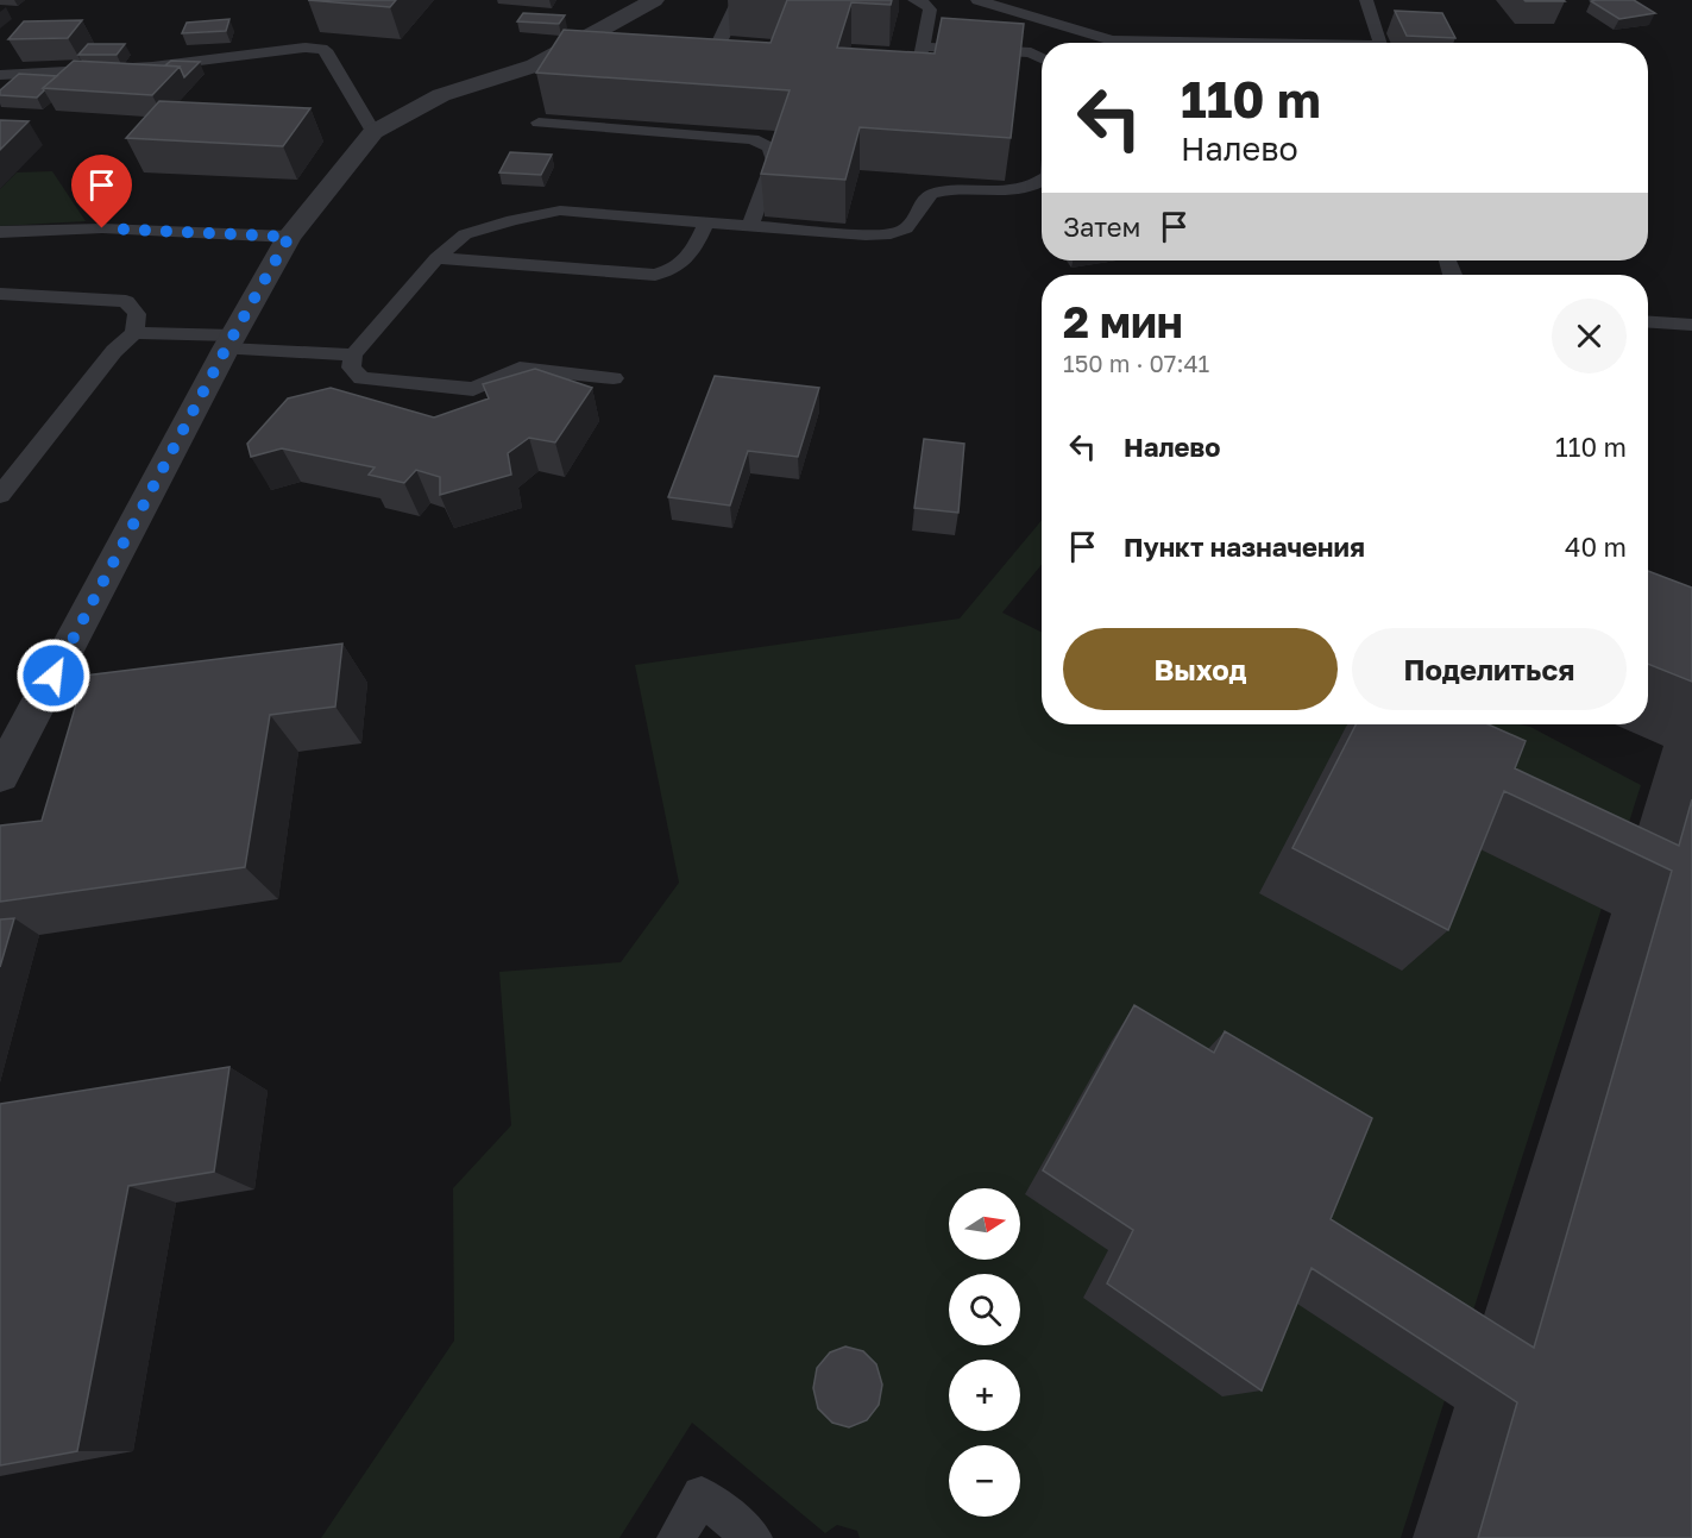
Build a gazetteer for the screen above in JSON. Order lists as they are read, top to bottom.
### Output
{
  "north": "right",
  "page": {
    "turn": ["110 m", "Налево"],
    "then": "Затем",
    "heading": ["2 мин", "150 m · 07:41"],
    "list": [
      {
        "name": "Налево",
        "value": "110 m"
      },
      {
        "name": "Пункт назначения",
        "value": "40 m"
      }
    ],
    "buttons": ["Выход", "Поделиться"],
    "map_buttons": ["+", "−"]
  }
}
